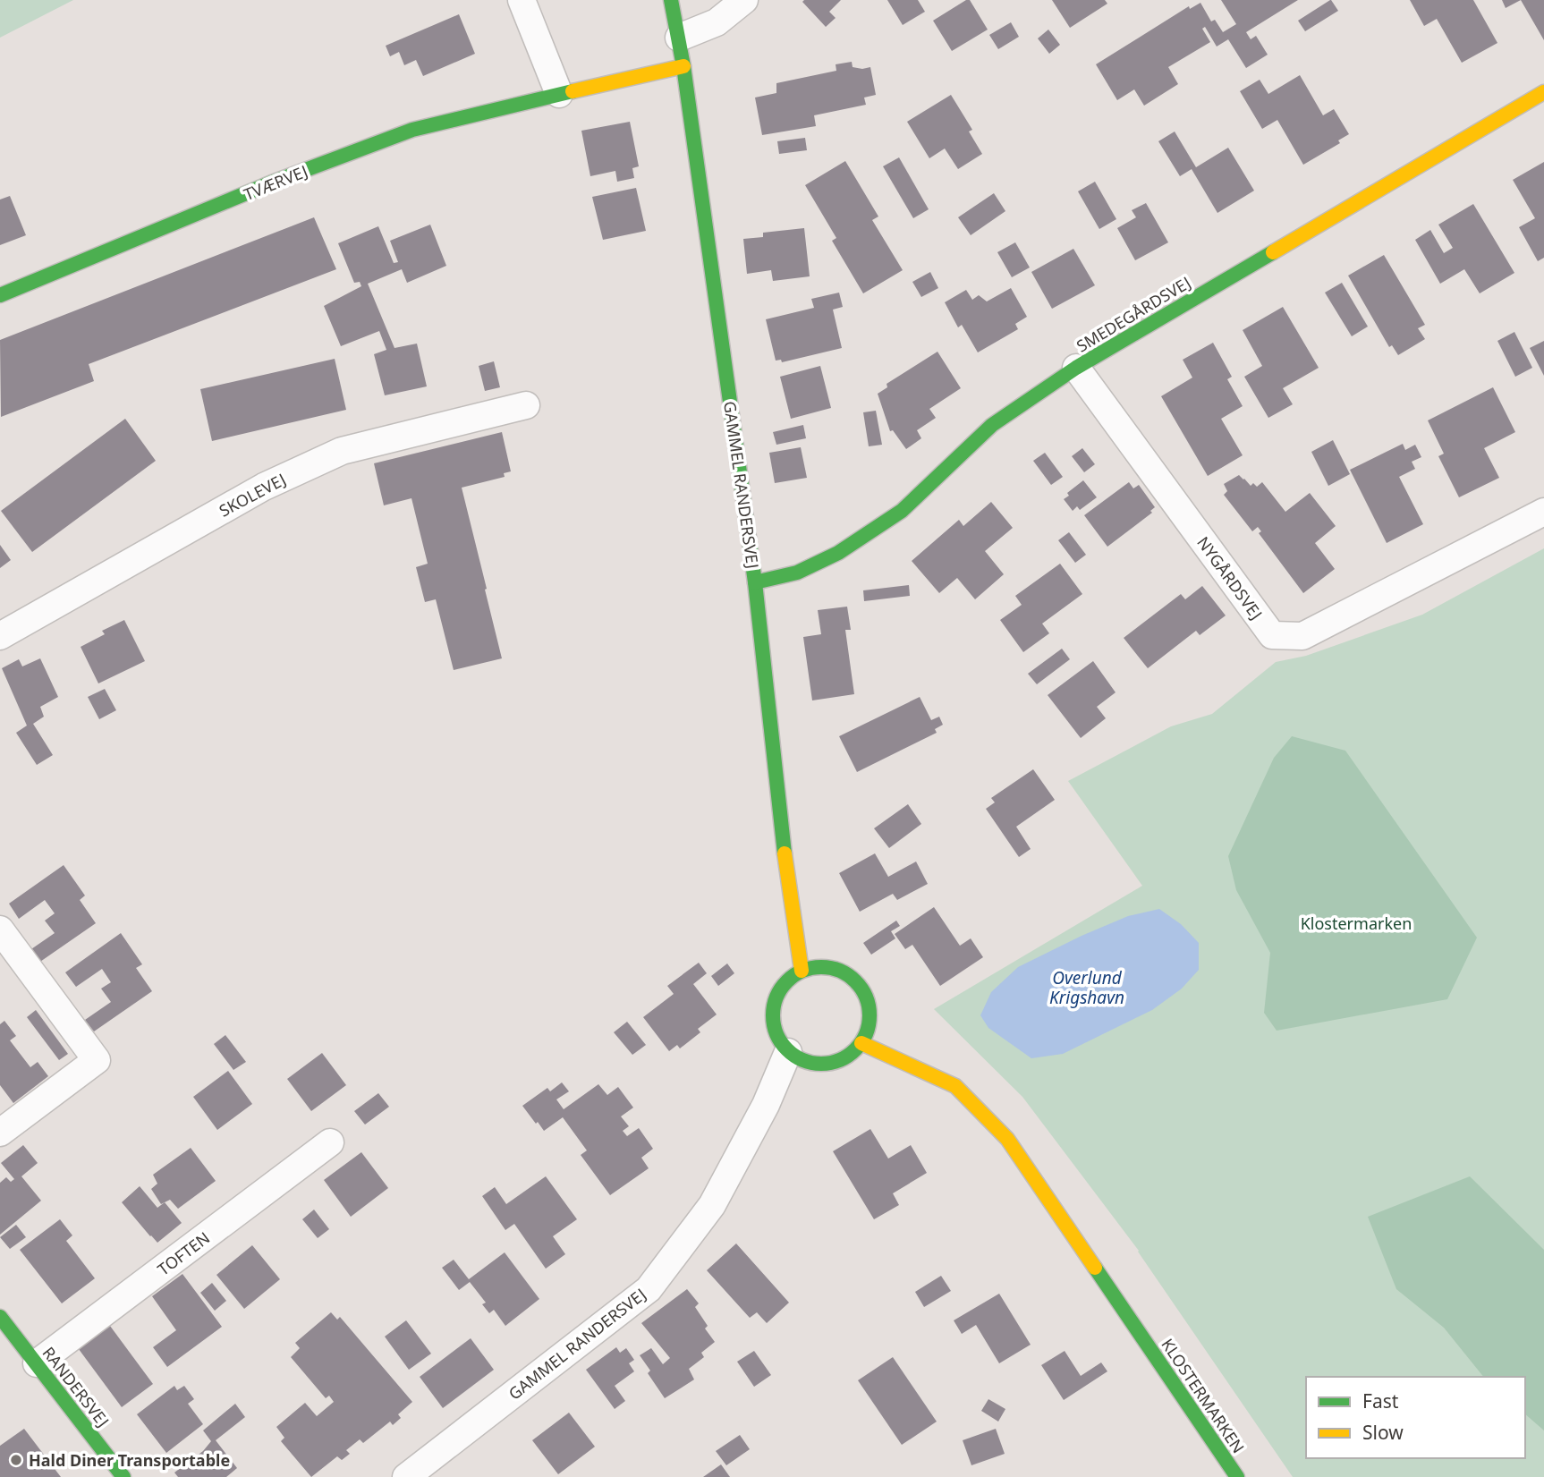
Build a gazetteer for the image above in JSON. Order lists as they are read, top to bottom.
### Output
{
  "streets": {
    "street": [
      "TVÆRVEJ",
      "SMEDEGÅRDSVEJ",
      "GAMMEL RANDERSVEJ",
      "SKOLEVEJ",
      "NYGÅRDSVEJ",
      "TOFTEN",
      "RANDERSVEJ",
      "KLOSTERMARKEN"
    ]
  },
  "crossings": [
    ["TVÆRVEJ", "GAMMEL RANDERSVEJ"],
    ["SMEDEGÅRDSVEJ", "GAMMEL RANDERSVEJ"],
    ["SMEDEGÅRDSVEJ", "NYGÅRDSVEJ"],
    ["GAMMEL RANDERSVEJ", "KLOSTERMARKEN"],
    ["TOFTEN", "RANDERSVEJ"]
  ],
  "water": ["Overlund Krigshavn"],
  "parks": ["Klostermarken"],
  "places": ["Hald Diner Transportable"],
  "legend": ["Fast", "Slow"]
}
